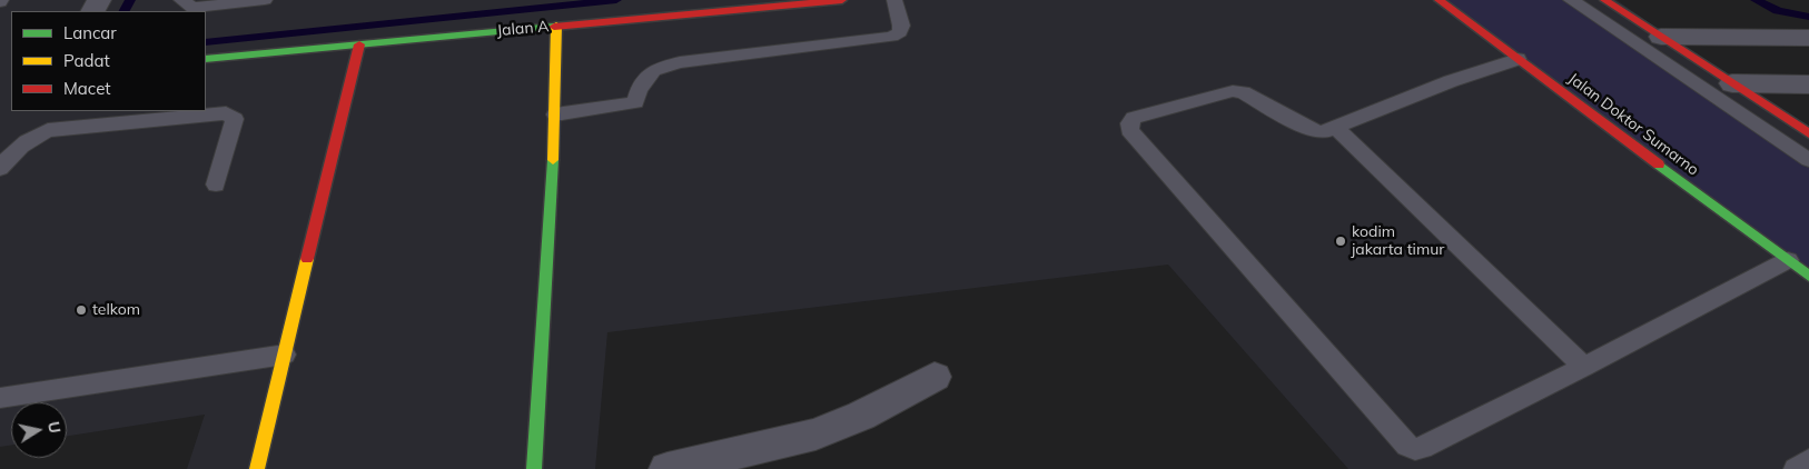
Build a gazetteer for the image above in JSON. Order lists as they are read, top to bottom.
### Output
{
  "streets": {
    "street": ["Jalan A", "Jalan Doktor Sumarno"]
  },
  "places": ["kodim jakarta timur", "telkom"],
  "legend": ["Lancar", "Padat", "Macet"],
  "north": "right"
}
